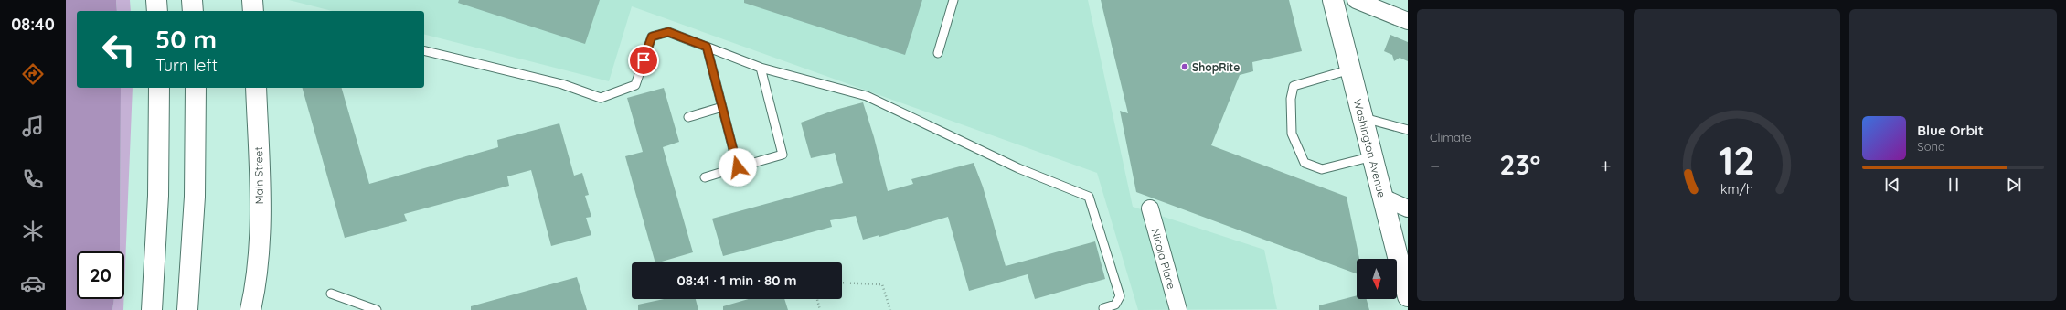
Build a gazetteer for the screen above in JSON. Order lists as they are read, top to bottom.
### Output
{
  "streets": {
    "main road": ["Washington Avenue", "Main Street"],
    "street": ["Nicola Place"]
  },
  "places": ["ShopRite"],
  "north": "bottom",
  "page": {
    "tabs": "08:40",
    "tile": "Climate",
    "turn": ["50 m", "Turn left"],
    "song": ["Blue Orbit", "Sona"],
    "heat": ["−", "23°", "+"],
    "limit": "20",
    "trip": "08:41 · 1 min · 80 m",
    "gauge": ["12", "km/h"]
  }
}
